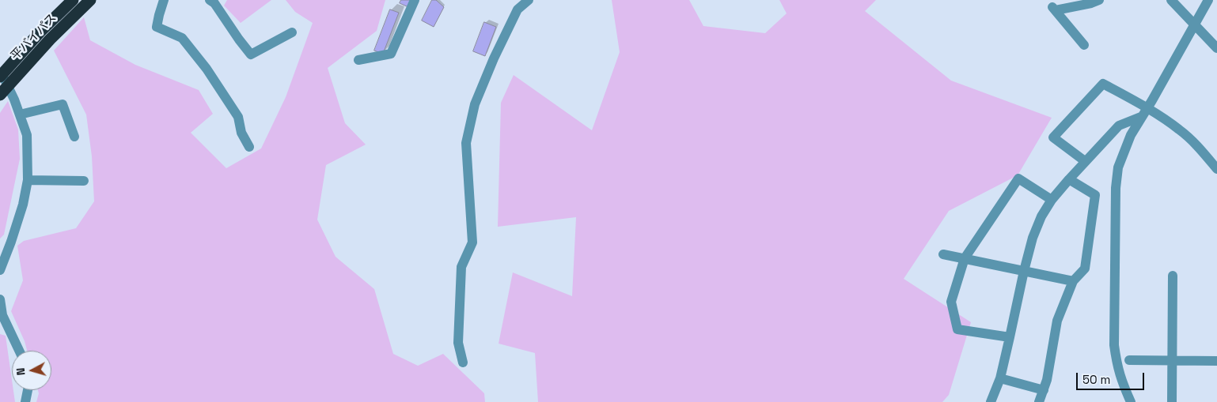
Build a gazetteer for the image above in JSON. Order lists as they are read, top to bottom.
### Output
{
  "streets": {
    "highway": ["平バイパス"]
  },
  "scale_bar": "50 m",
  "north": "left"
}
